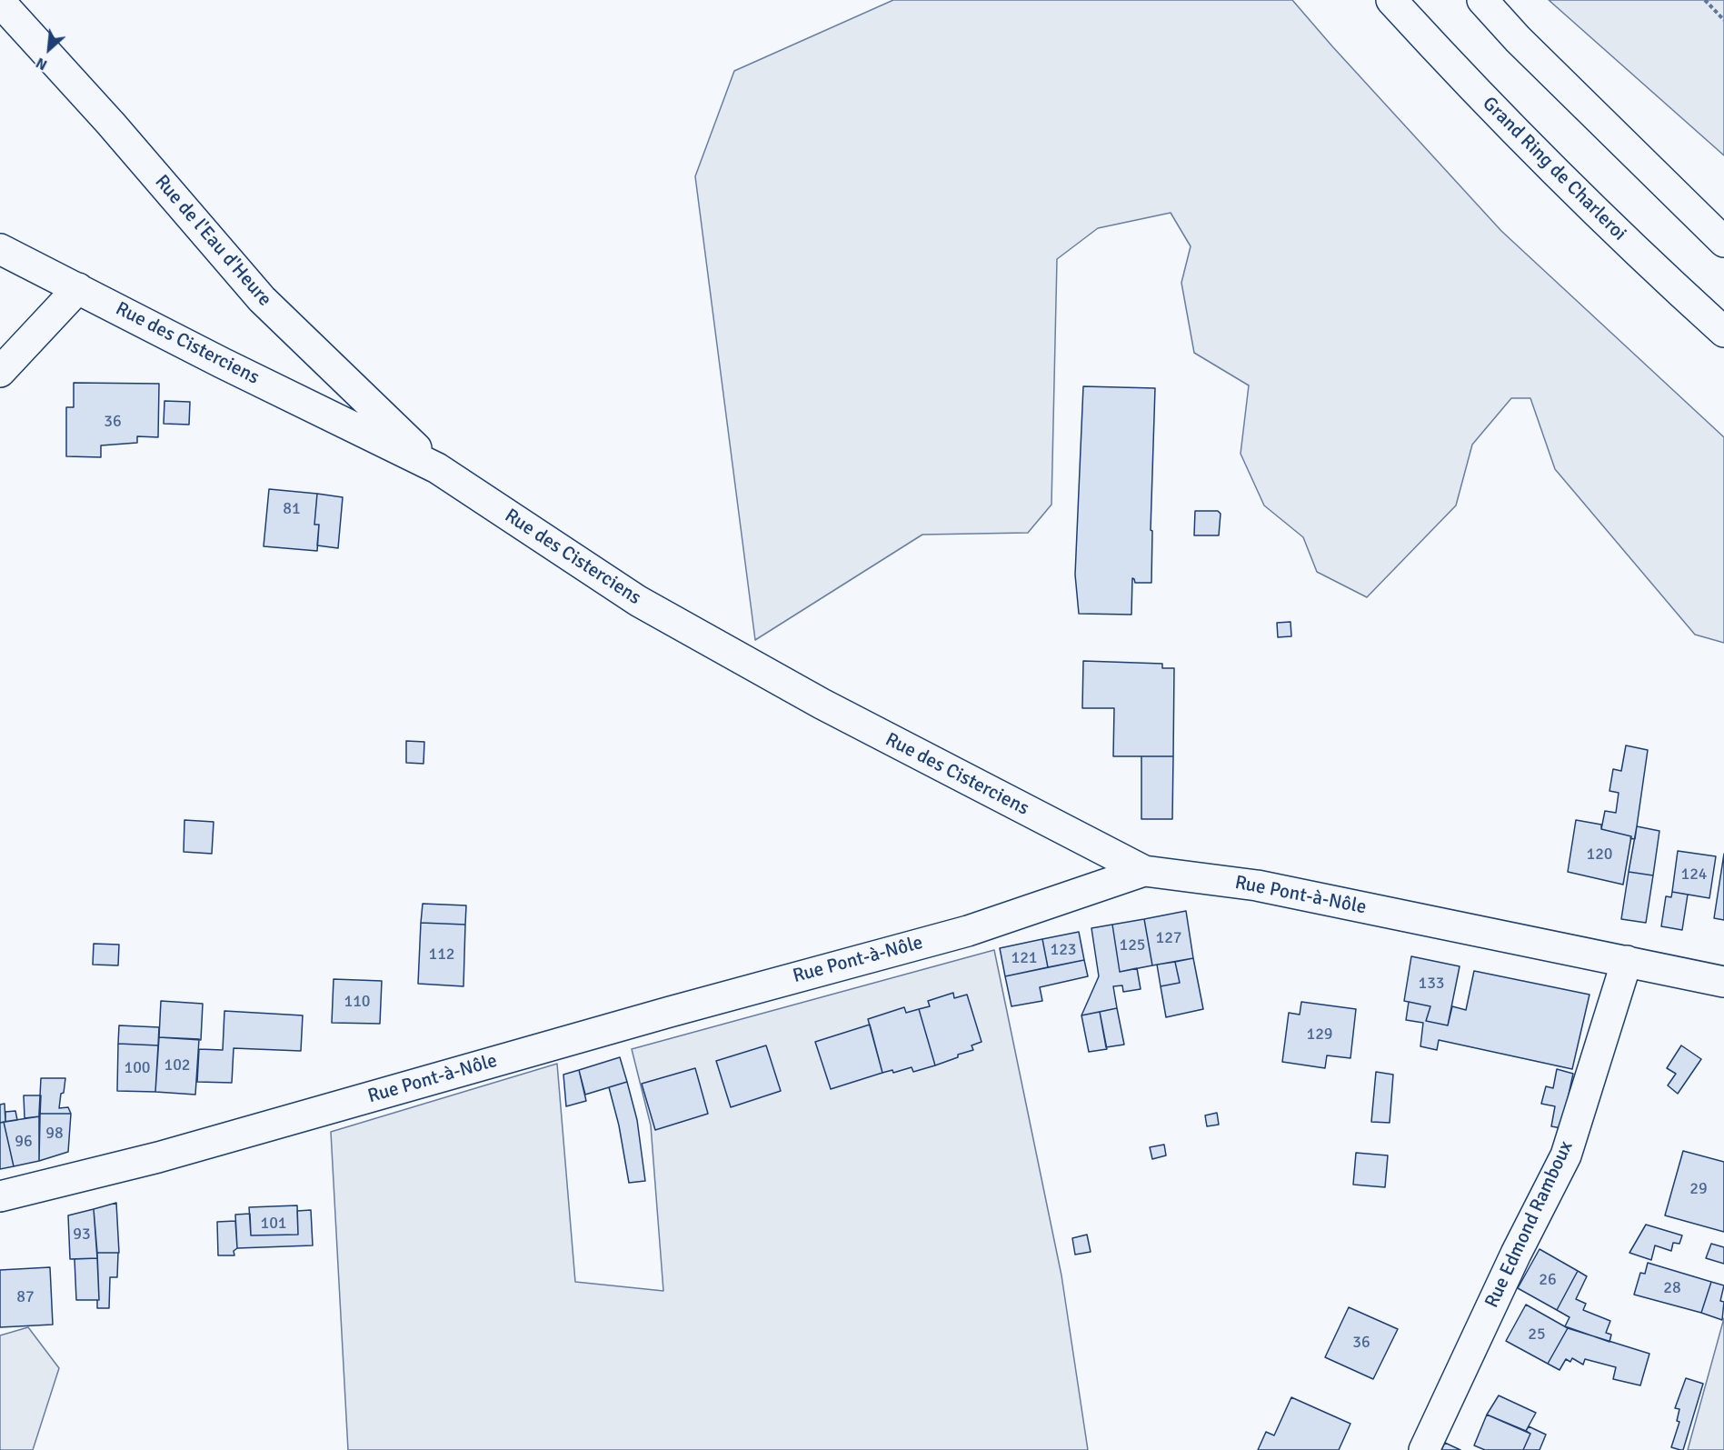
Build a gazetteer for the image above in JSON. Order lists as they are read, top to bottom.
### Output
{
  "streets": {
    "main road": [
      "Grand Ring de Charleroi",
      "Rue de l'Eau d'Heure",
      "Rue des Cisterciens",
      "Rue Pont-à-Nôle",
      "Rue Edmond Ramboux"
    ]
  },
  "crossings": [
    ["Rue de l'Eau d'Heure", "Rue des Cisterciens"],
    ["Rue des Cisterciens", "Rue Pont-à-Nôle"],
    ["Rue Pont-à-Nôle", "Rue Edmond Ramboux"]
  ],
  "house_numbers": [
    "36",
    "81",
    "120",
    "124",
    "127",
    "125",
    "123",
    "112",
    "121",
    "133",
    "110",
    "129",
    "102",
    "100",
    "98",
    "96",
    "29",
    "101",
    "93",
    "26",
    "28",
    "87",
    "25",
    "36"
  ],
  "north": "bottom left"
}
